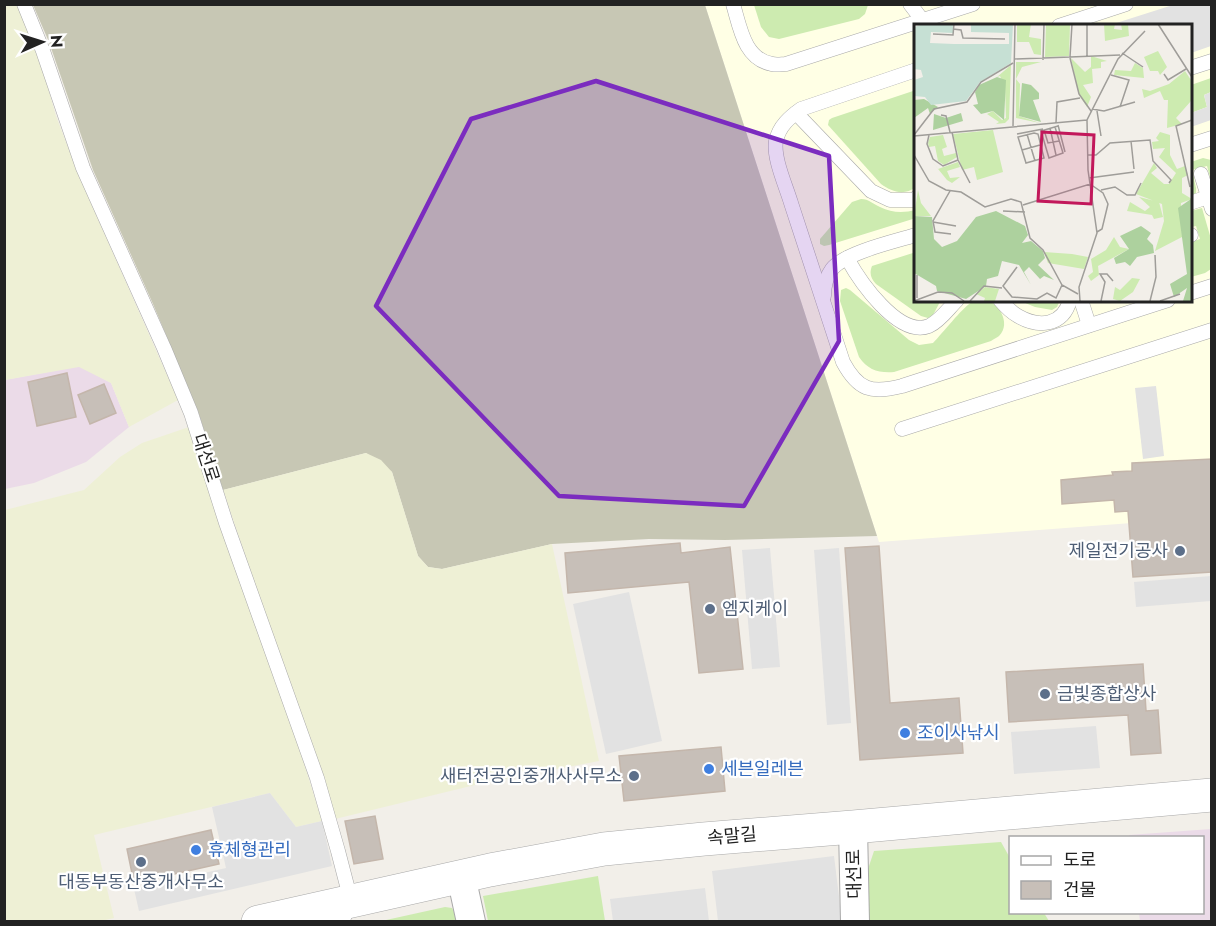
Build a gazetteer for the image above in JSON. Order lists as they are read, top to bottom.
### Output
{
  "streets": {
    "street": ["대선로", "속말길"]
  },
  "crossings": [
    ["대선로", "속말길"]
  ],
  "places": [
    "제일전기공사",
    "엠지케이",
    "금빛종합상사",
    "조이사낚시",
    "세븐일레븐",
    "새터전공인중개사사무소",
    "휴체형관리",
    "대동부동산중개사무소"
  ],
  "legend": ["도로", "건물"],
  "north": "right"
}
